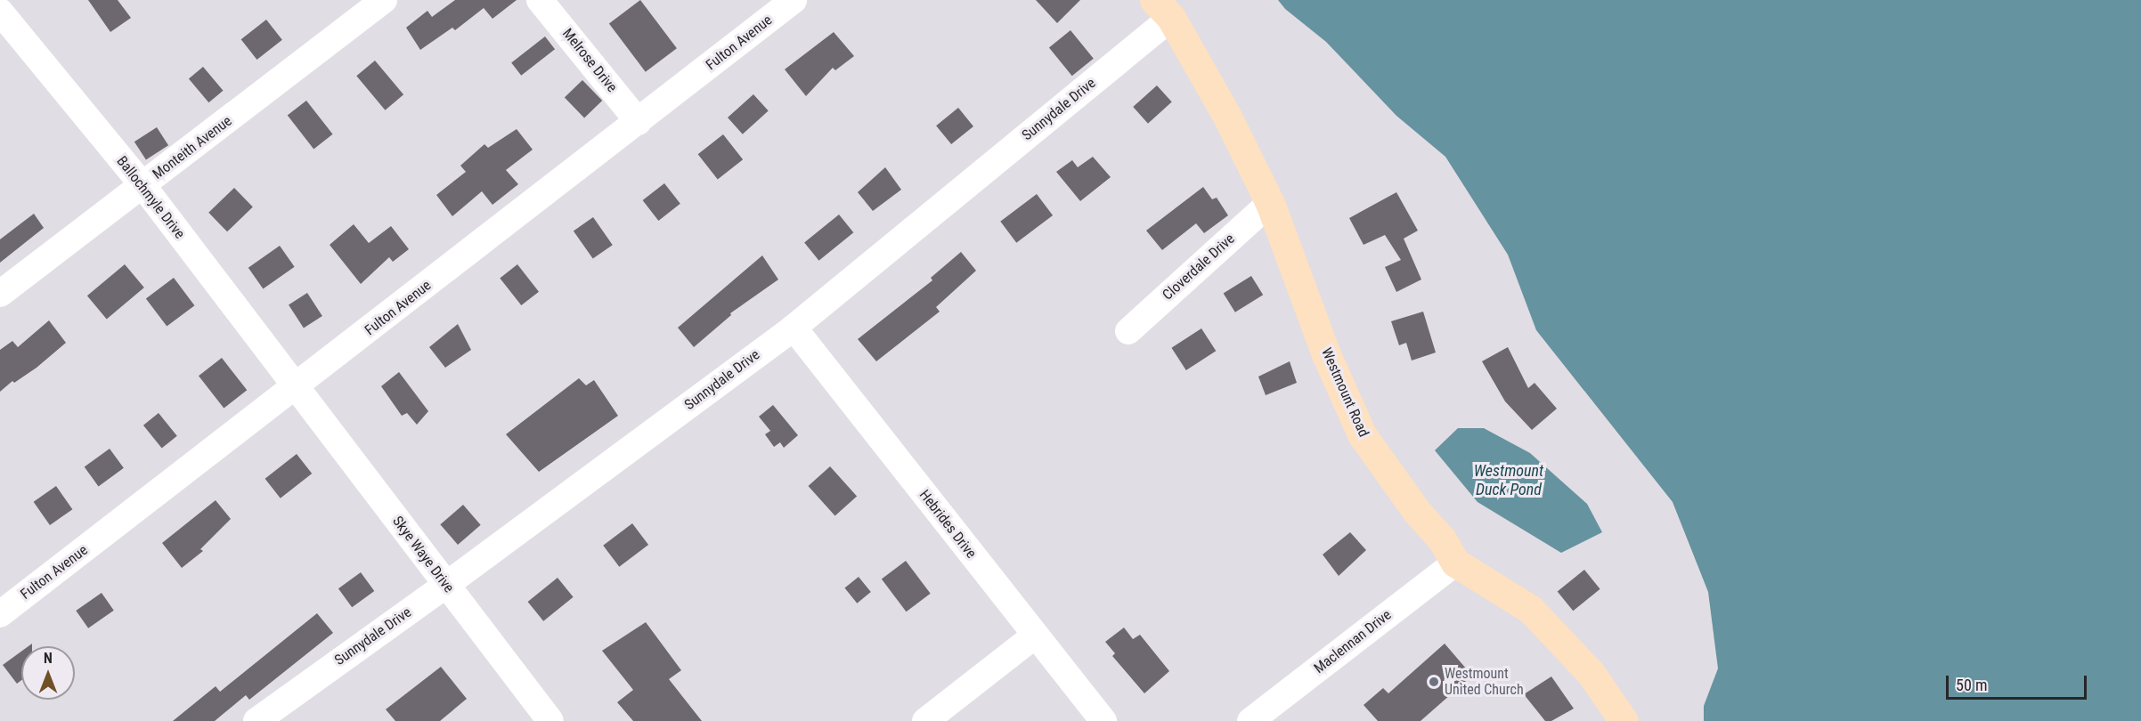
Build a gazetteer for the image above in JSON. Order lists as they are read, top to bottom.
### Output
{
  "streets": {
    "main road": ["Westmount Road"],
    "street": [
      "Fulton Avenue",
      "Melrose Drive",
      "Sunnydale Drive",
      "Monteith Avenue",
      "Ballochmyle Drive",
      "Cloverdale Drive",
      "Hebrides Drive",
      "Skye Waye Drive",
      "Maclennan Drive"
    ]
  },
  "crossings": [
    ["Fulton Avenue", "Melrose Drive"],
    ["Fulton Avenue", "Ballochmyle Drive"],
    ["Fulton Avenue", "Skye Waye Drive"],
    ["Sunnydale Drive", "Westmount Road"],
    ["Sunnydale Drive", "Hebrides Drive"],
    ["Sunnydale Drive", "Skye Waye Drive"],
    ["Monteith Avenue", "Ballochmyle Drive"],
    ["Ballochmyle Drive", "Skye Waye Drive"],
    ["Cloverdale Drive", "Westmount Road"],
    ["Westmount Road", "Maclennan Drive"]
  ],
  "water": ["Westmount Duck Pond"],
  "places": ["Westmount United Church"],
  "scale_bar": "50 m",
  "north": "top"
}
